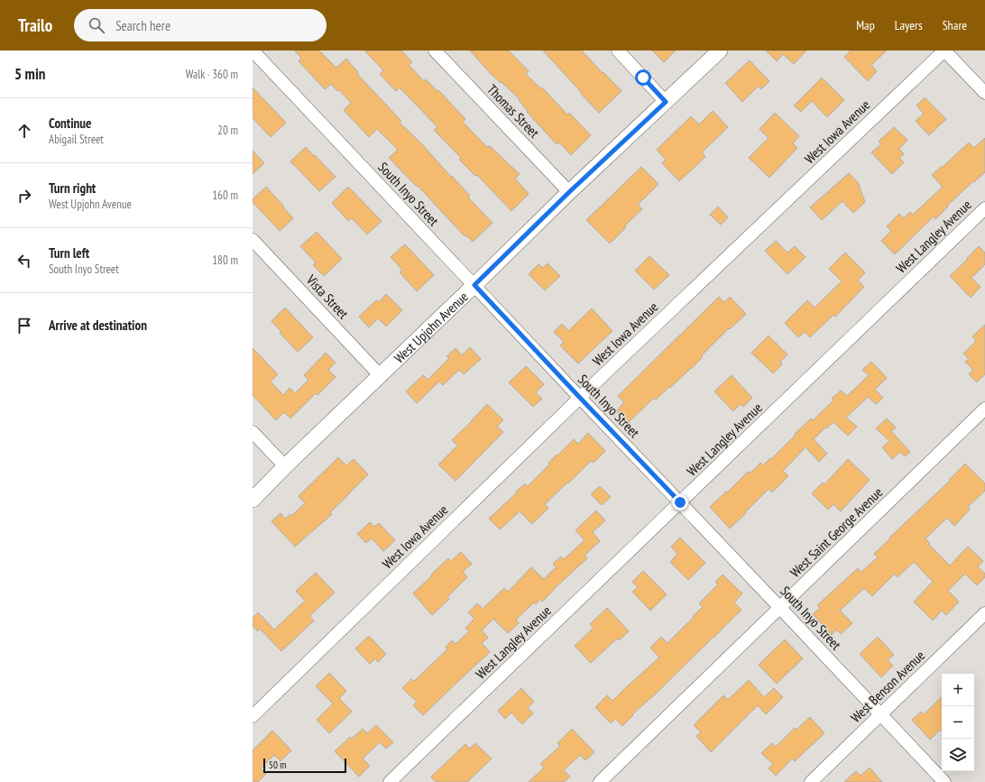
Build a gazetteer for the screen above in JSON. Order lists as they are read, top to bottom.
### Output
{
  "streets": {
    "street": [
      "Thomas Street",
      "West Iowa Avenue",
      "South Inyo Street",
      "West Langley Avenue",
      "Vista Street",
      "West Upjohn Avenue",
      "West Saint George Avenue",
      "West Benson Avenue"
    ]
  },
  "crossings": [
    ["Thomas Street", "West Upjohn Avenue"],
    ["West Iowa Avenue", "South Inyo Street"],
    ["South Inyo Street", "West Langley Avenue"],
    ["South Inyo Street", "West Upjohn Avenue"],
    ["South Inyo Street", "West Saint George Avenue"],
    ["South Inyo Street", "West Benson Avenue"],
    ["Vista Street", "West Upjohn Avenue"]
  ],
  "scale_bar": "50 m",
  "page": {
    "header": "Trailo",
    "search": "Search here",
    "nav": ["Map", "Layers", "Share"],
    "heading": ["5 min", "Walk · 360 m"],
    "list": [
      ["Continue", "Abigail Street", "20 m"],
      ["Turn right", "West Upjohn Avenue", "160 m"],
      ["Turn left", "South Inyo Street", "180 m"],
      "Arrive at destination"
    ],
    "map_buttons": ["+", "−"],
    "scale": "50 m"
  }
}
